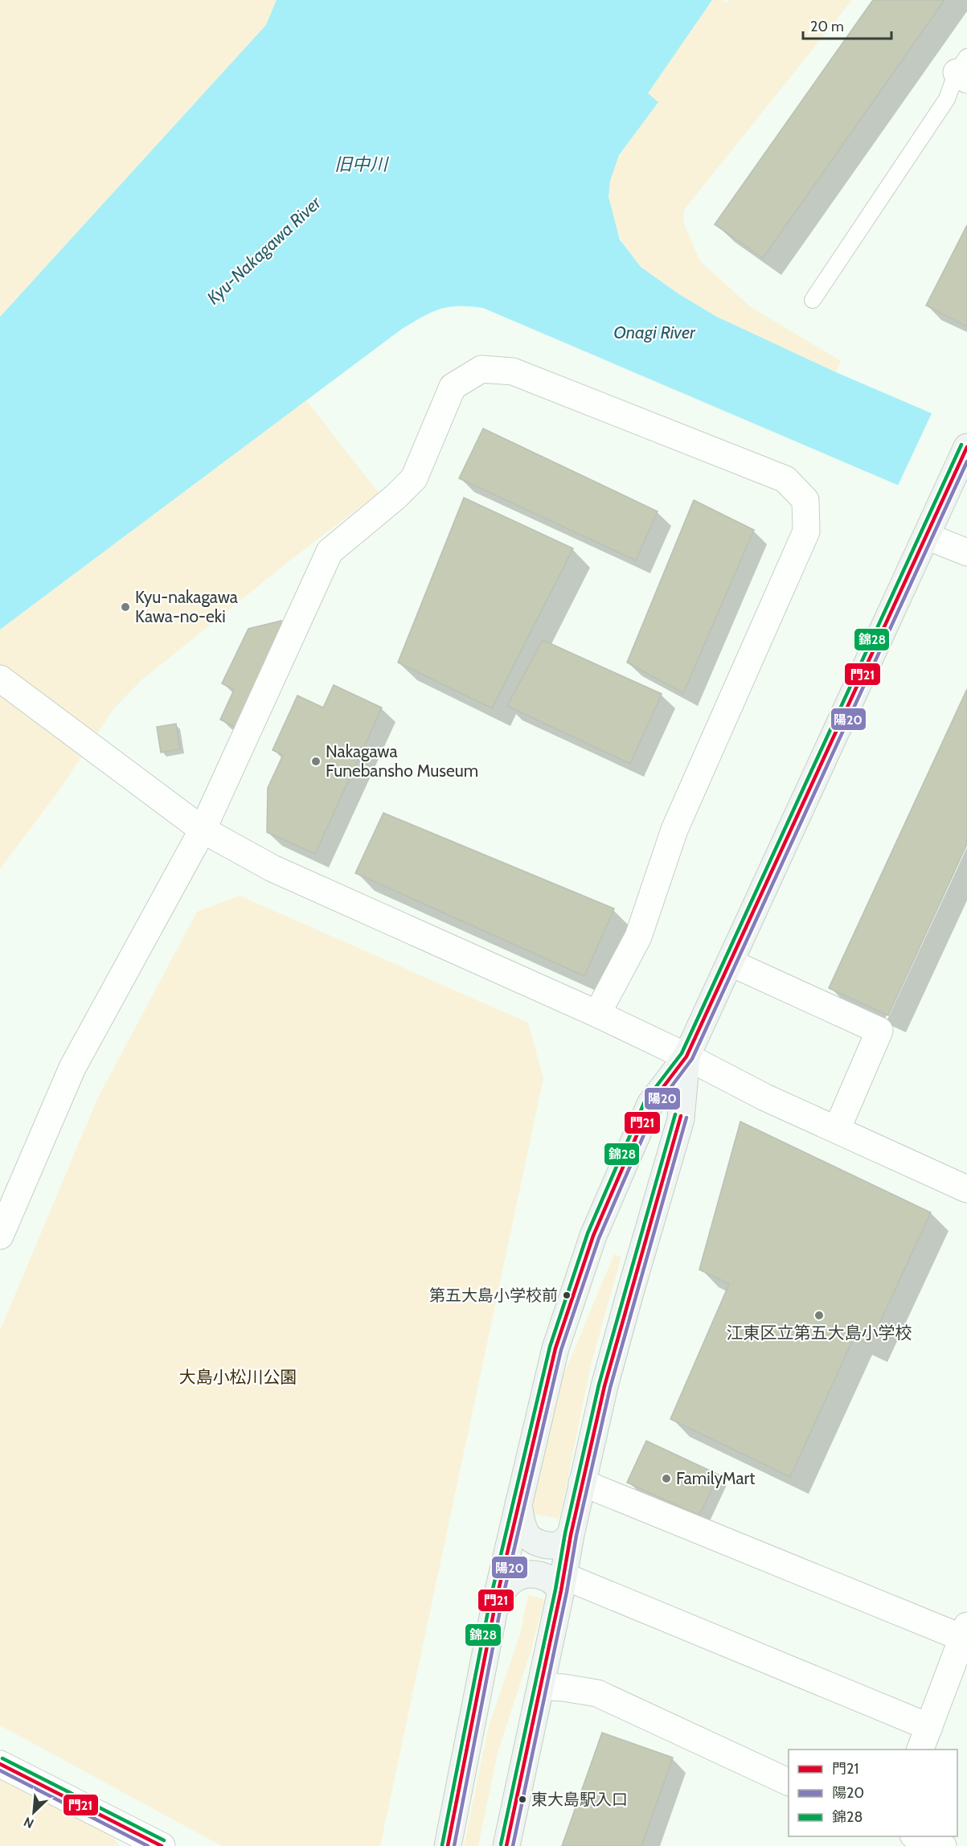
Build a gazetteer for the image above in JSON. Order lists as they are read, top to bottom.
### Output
{
  "water": ["旧中川", "Kyu-Nakagawa River", "Onagi River"],
  "parks": ["大島小松川公園"],
  "places": [
    "Kyu-nakagawa Kawa-no-eki",
    "Nakagawa Funebansho Museum",
    "第五大島小学校前",
    "江東区立第五大島小学校",
    "FamilyMart",
    "東大島駅入口"
  ],
  "lines": ["transit line 錦28", "transit line 門21", "transit line 陽20"],
  "legend": ["門21", "陽20", "錦28"],
  "scale_bar": "20 m",
  "north": "bottom left"
}
